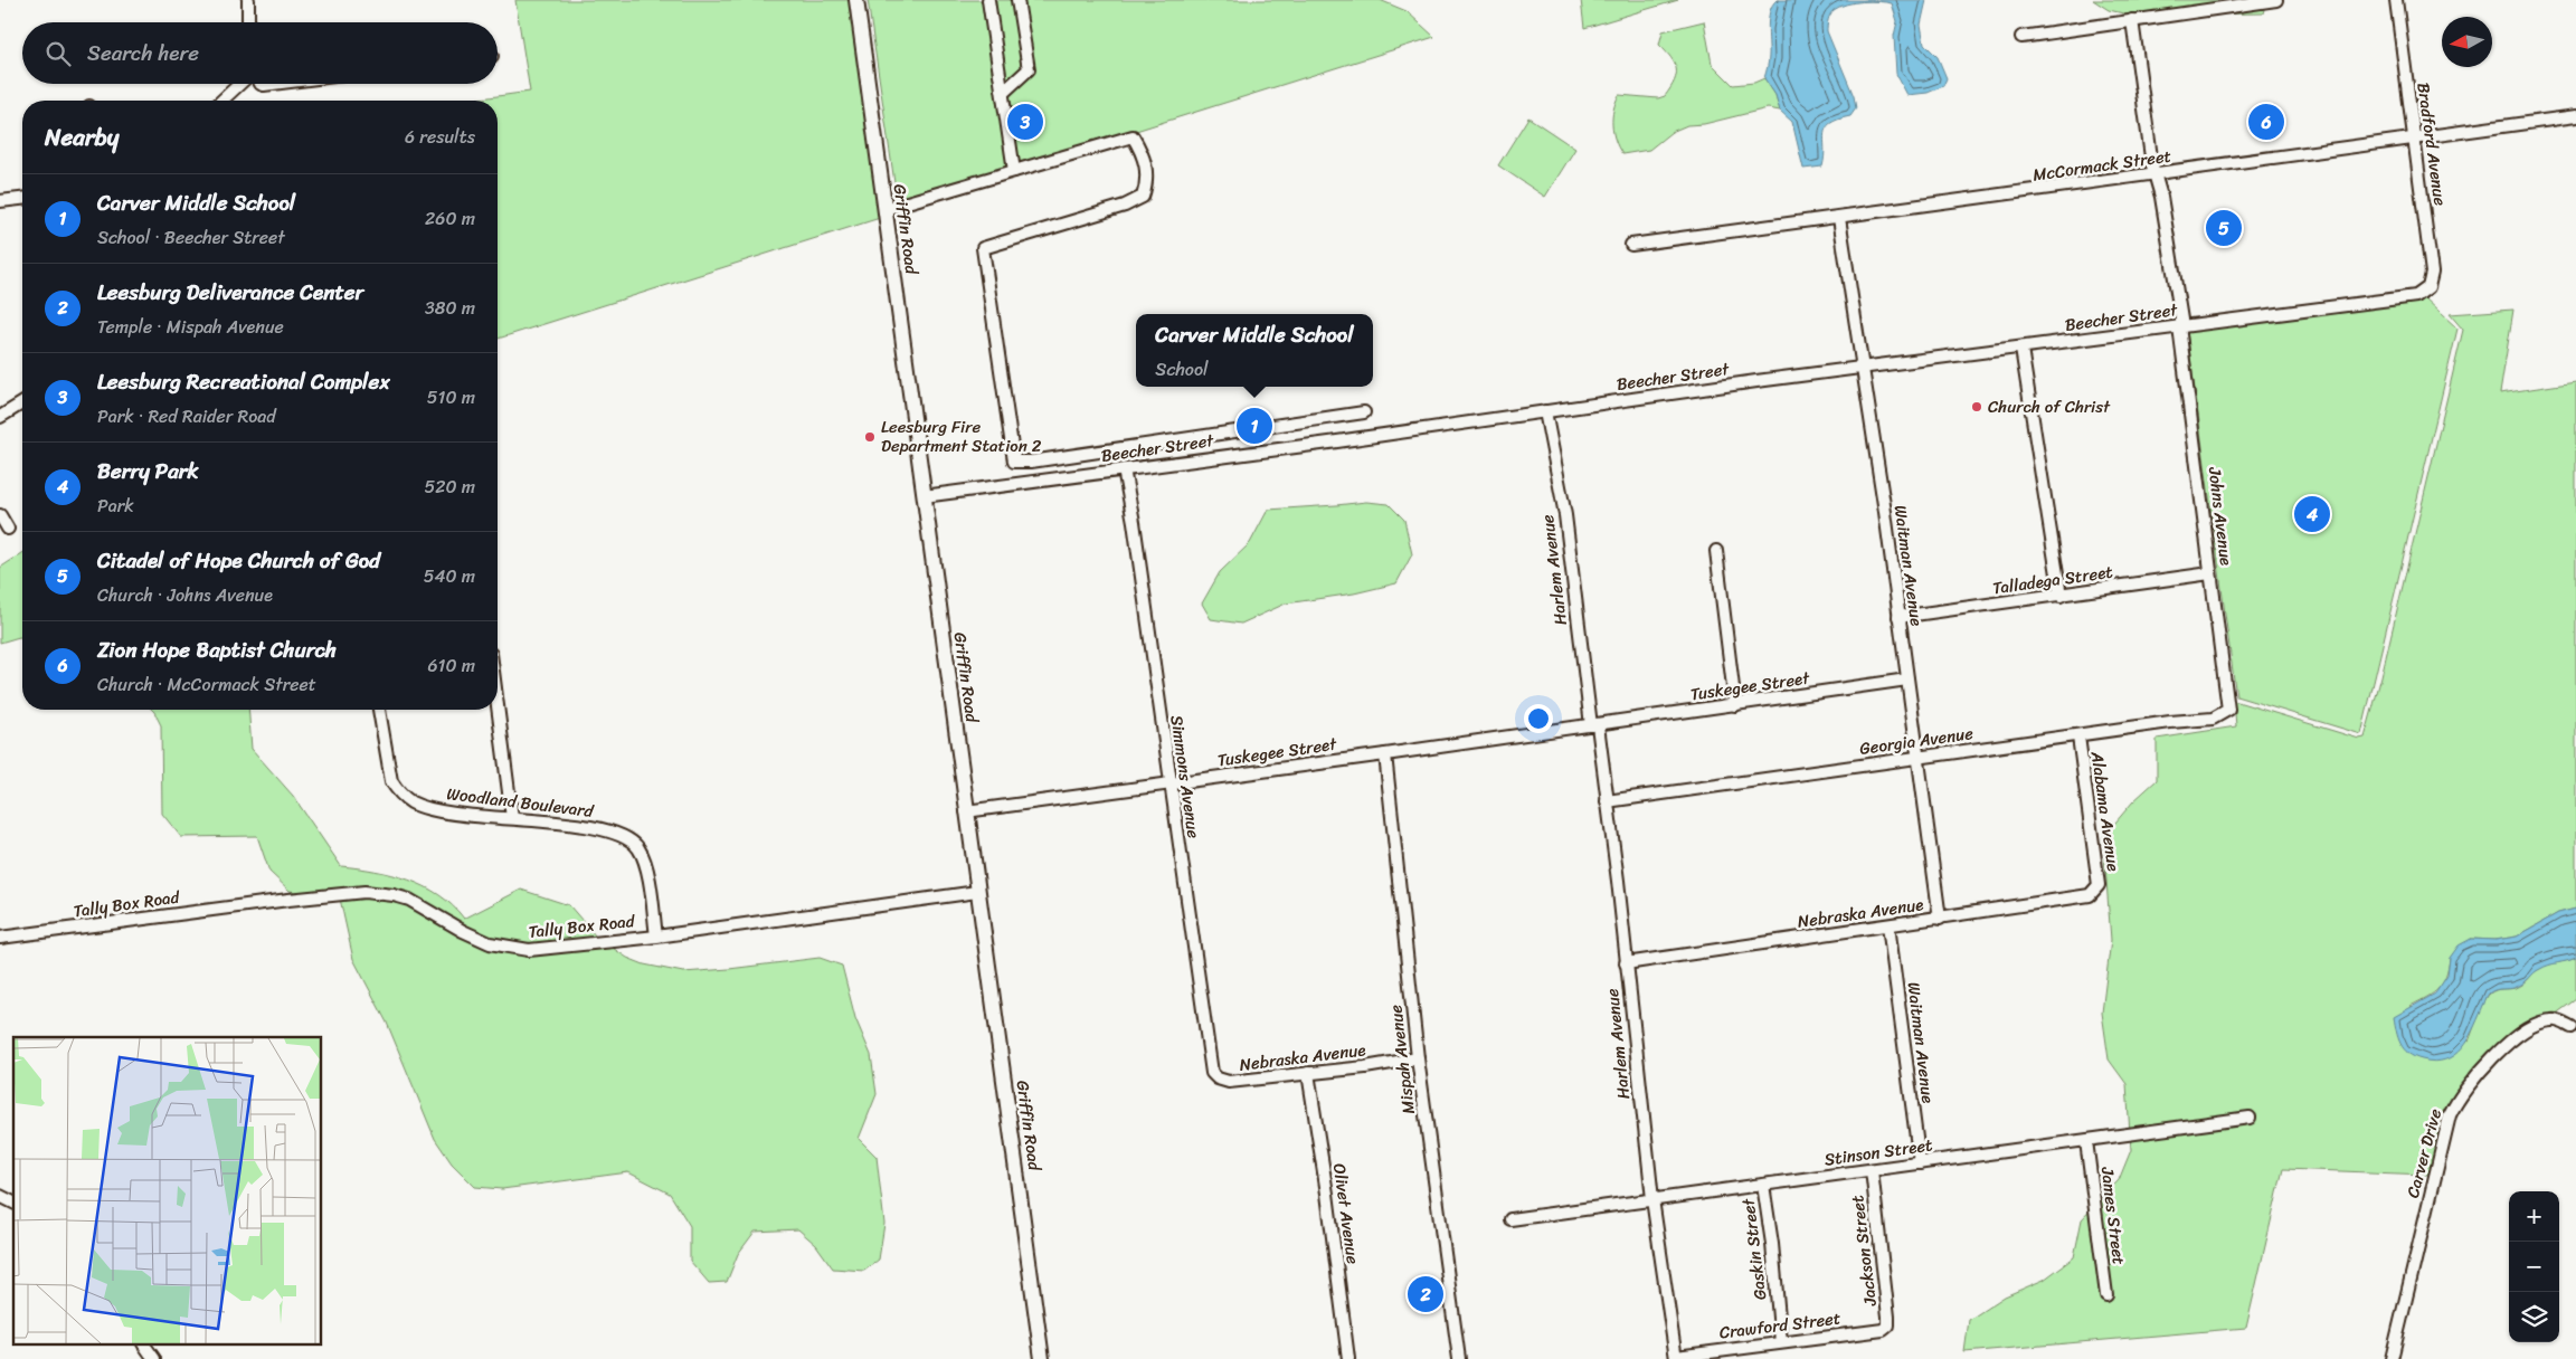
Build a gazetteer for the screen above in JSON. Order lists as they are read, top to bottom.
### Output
{
  "streets": {
    "street": [
      "Bradford Avenue",
      "McCormack Street",
      "Griffin Road",
      "Beecher Street",
      "Johns Avenue",
      "Waitman Avenue",
      "Harlem Avenue",
      "Talladega Street",
      "Tuskegee Street",
      "Georgia Avenue",
      "Simmons Avenue",
      "Woodland Boulevard",
      "Alabama Avenue",
      "Tally Box Road",
      "Nebraska Avenue",
      "Mispah Avenue",
      "Stinson Street",
      "Carver Drive",
      "Olivet Avenue",
      "James Street",
      "Gaskin Street",
      "Jackson Street",
      "Crawford Street"
    ]
  },
  "crossings": [
    ["Bradford Avenue", "McCormack Street"],
    ["Bradford Avenue", "Beecher Street"],
    ["McCormack Street", "Johns Avenue"],
    ["McCormack Street", "Waitman Avenue"],
    ["Griffin Road", "Beecher Street"],
    ["Griffin Road", "Tuskegee Street"],
    ["Griffin Road", "Tally Box Road"],
    ["Beecher Street", "Johns Avenue"],
    ["Beecher Street", "Waitman Avenue"],
    ["Beecher Street", "Harlem Avenue"],
    ["Beecher Street", "Simmons Avenue"],
    ["Johns Avenue", "Talladega Street"],
    ["Johns Avenue", "Georgia Avenue"],
    ["Waitman Avenue", "Talladega Street"],
    ["Waitman Avenue", "Tuskegee Street"],
    ["Waitman Avenue", "Georgia Avenue"],
    ["Waitman Avenue", "Nebraska Avenue"],
    ["Waitman Avenue", "Stinson Street"],
    ["Harlem Avenue", "Tuskegee Street"],
    ["Harlem Avenue", "Georgia Avenue"],
    ["Harlem Avenue", "Nebraska Avenue"],
    ["Harlem Avenue", "Stinson Street"],
    ["Harlem Avenue", "Crawford Street"],
    ["Tuskegee Street", "Simmons Avenue"],
    ["Tuskegee Street", "Mispah Avenue"],
    ["Georgia Avenue", "Alabama Avenue"],
    ["Simmons Avenue", "Nebraska Avenue"],
    ["Woodland Boulevard", "Tally Box Road"],
    ["Alabama Avenue", "Nebraska Avenue"],
    ["Nebraska Avenue", "Mispah Avenue"],
    ["Nebraska Avenue", "Olivet Avenue"],
    ["Stinson Street", "James Street"],
    ["Stinson Street", "Gaskin Street"],
    ["Stinson Street", "Jackson Street"],
    ["Gaskin Street", "Crawford Street"],
    ["Jackson Street", "Crawford Street"]
  ],
  "places": ["Church of Christ", "Leesburg Fire Department Station 2"],
  "north": "left",
  "page": {
    "search": "Search here",
    "heading": ["Nearby", "6 results"],
    "pins": [
      "3",
      "6",
      "5",
      "1",
      "4",
      "2"
    ],
    "list": [
      {
        "mark": "1",
        "name": "Carver Middle School",
        "note": "School · Beecher Street",
        "value": "260 m"
      },
      {
        "mark": "2",
        "name": "Leesburg Deliverance Center",
        "note": "Temple · Mispah Avenue",
        "value": "380 m"
      },
      {
        "mark": "3",
        "name": "Leesburg Recreational Complex",
        "note": "Park · Red Raider Road",
        "value": "510 m"
      },
      {
        "mark": "4",
        "name": "Berry Park",
        "note": "Park",
        "value": "520 m"
      },
      {
        "mark": "5",
        "name": "Citadel of Hope Church of God",
        "note": "Church · Johns Avenue",
        "value": "540 m"
      },
      {
        "mark": "6",
        "name": "Zion Hope Baptist Church",
        "note": "Church · McCormack Street",
        "value": "610 m"
      }
    ],
    "popup": ["Carver Middle School", "School"],
    "map_buttons": ["+", "−"]
  }
}
